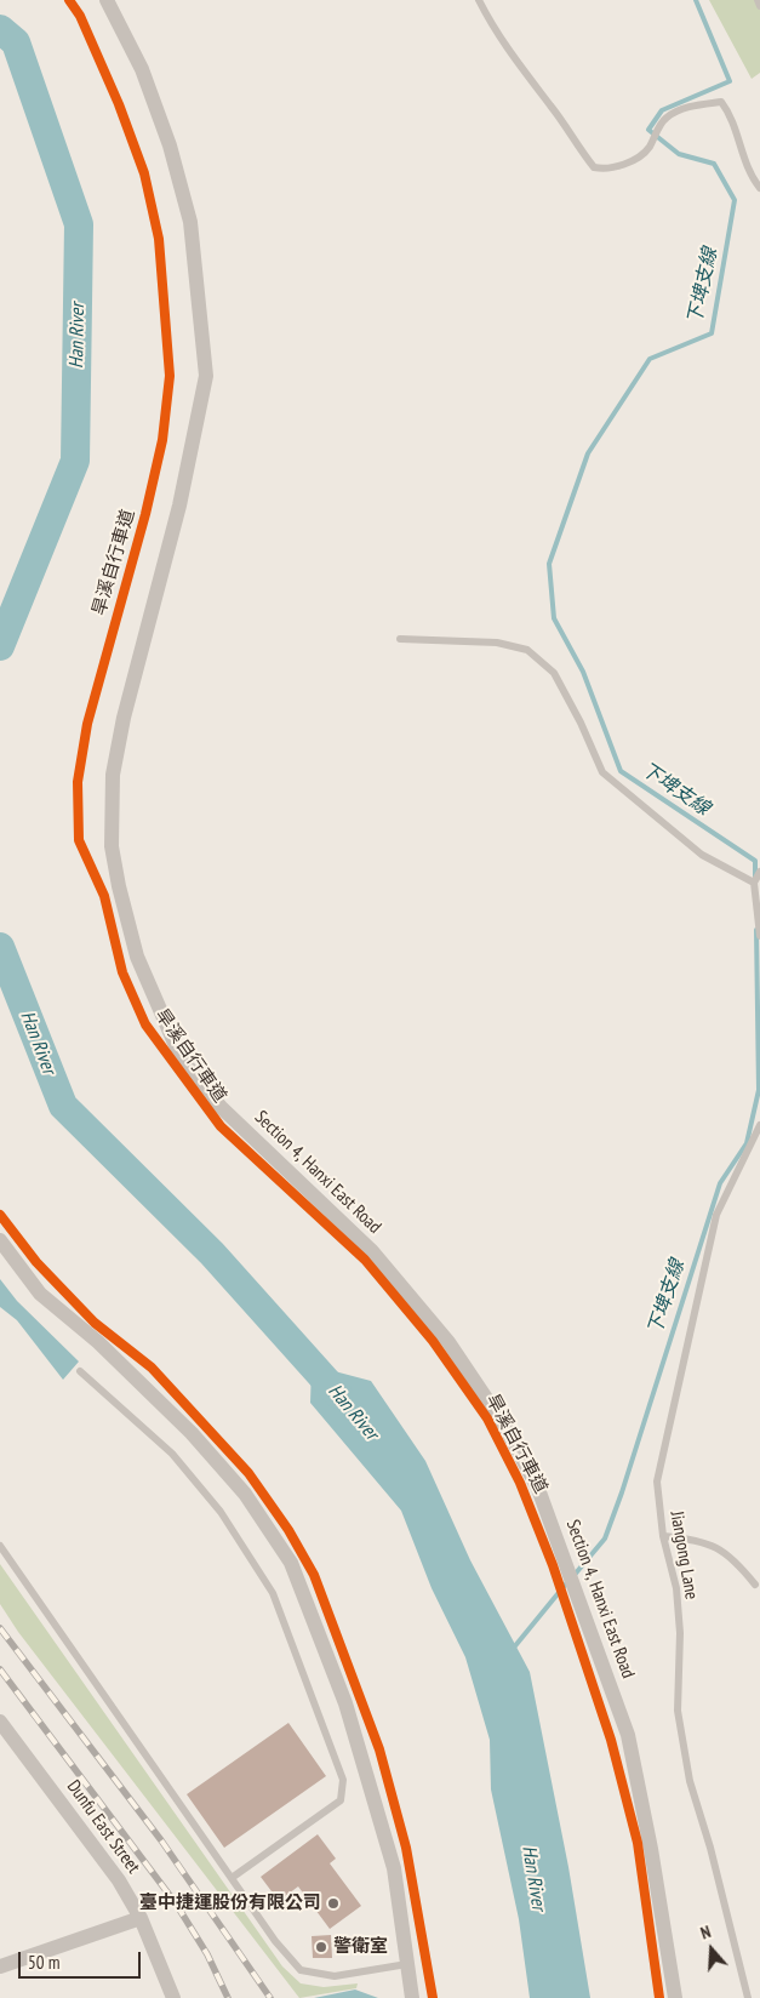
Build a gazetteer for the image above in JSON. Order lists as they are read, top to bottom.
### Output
{
  "streets": {
    "street": ["Section 4, Hanxi East Road", "Dunfu East Street"],
    "lane": ["Jiangong Lane"],
    "cycle path": ["旱溪自行車道"]
  },
  "water": ["下埤支線", "Han River"],
  "places": ["臺中捷運股份有限公司", "警衛室"],
  "scale_bar": "50 m",
  "north": "top"
}
